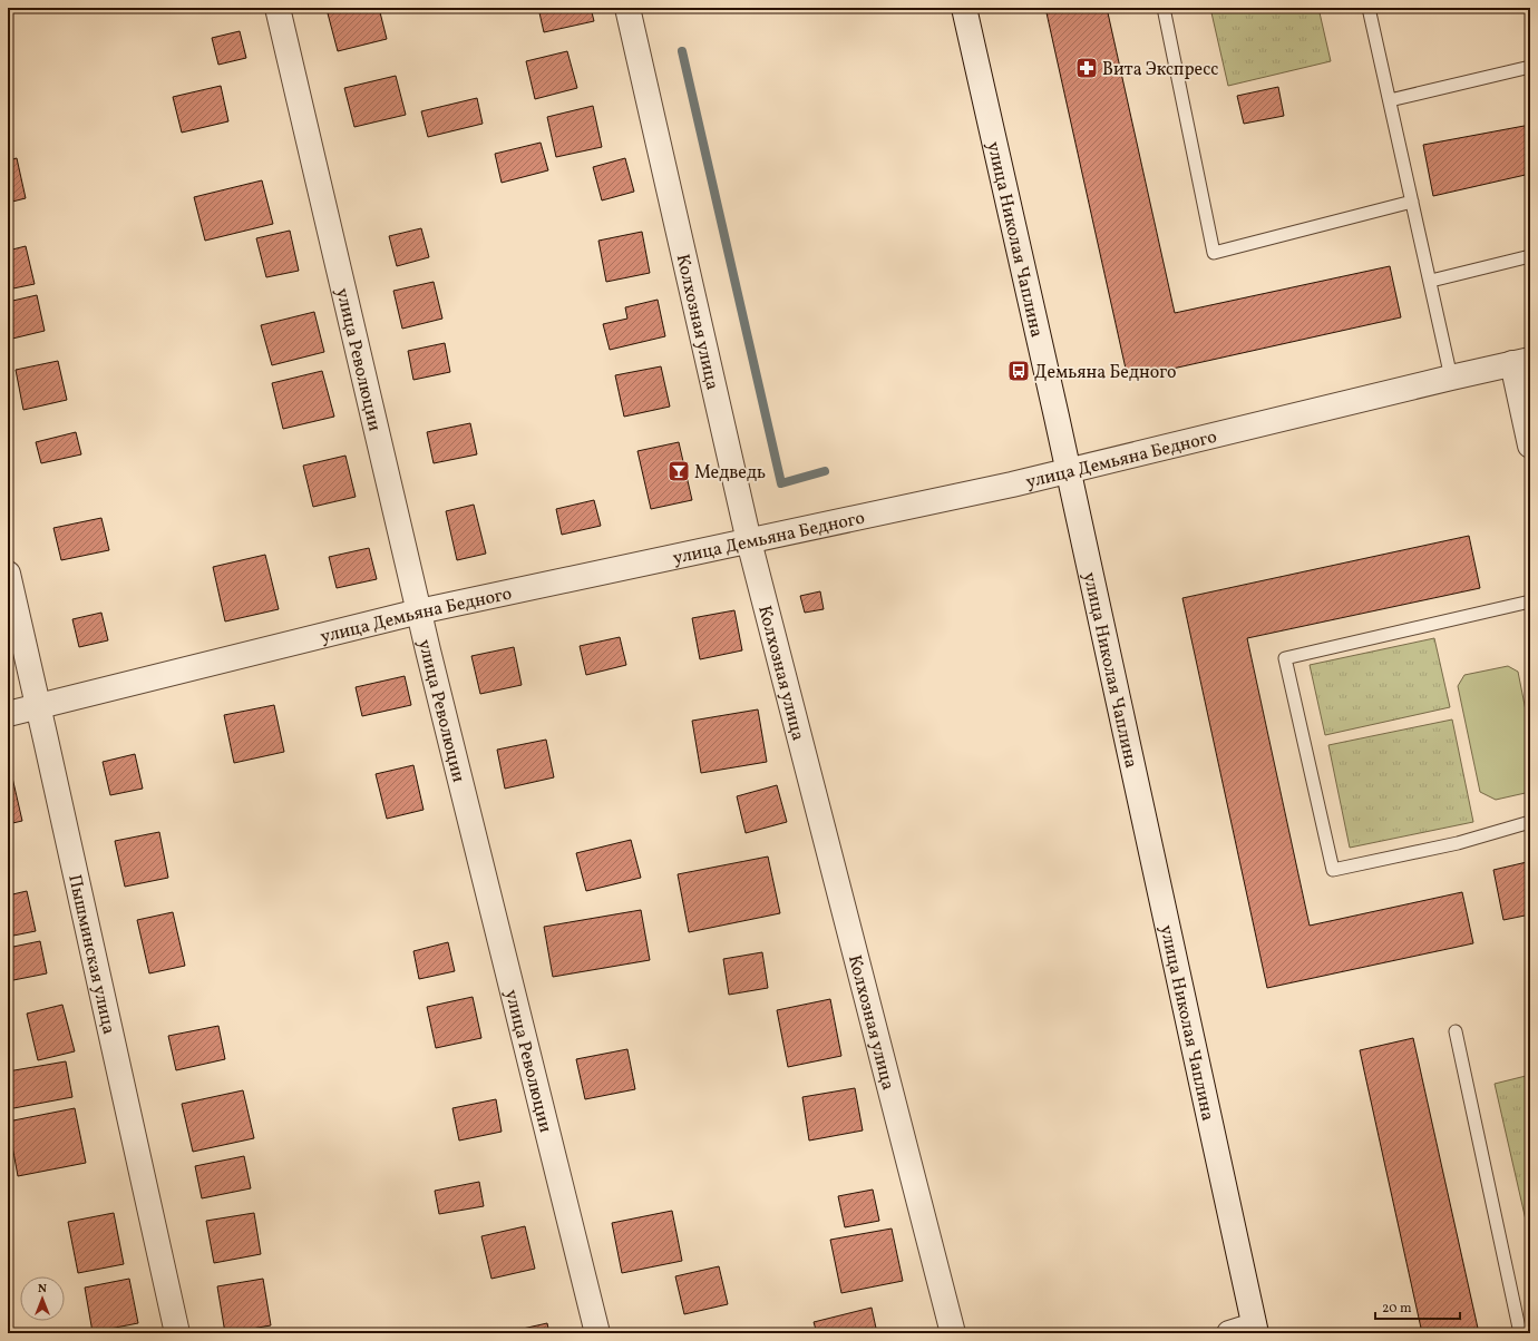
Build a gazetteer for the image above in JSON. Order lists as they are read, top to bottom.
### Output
{
  "streets": {
    "street": [
      "улица Николая Чаплина",
      "Колхозная улица",
      "улица Революции",
      "улица Демьяна Бедного",
      "Пышминская улица"
    ]
  },
  "crossings": [
    ["улица Николая Чаплина", "улица Демьяна Бедного"],
    ["Колхозная улица", "улица Демьяна Бедного"],
    ["улица Революции", "улица Демьяна Бедного"],
    ["улица Демьяна Бедного", "Пышминская улица"]
  ],
  "places": {
    "pharmacy": ["Вита Экспресс"],
    "bus stop": ["Демьяна Бедного"],
    "bar": ["Медведь"]
  },
  "scale_bar": "20 m",
  "north": "top"
}
